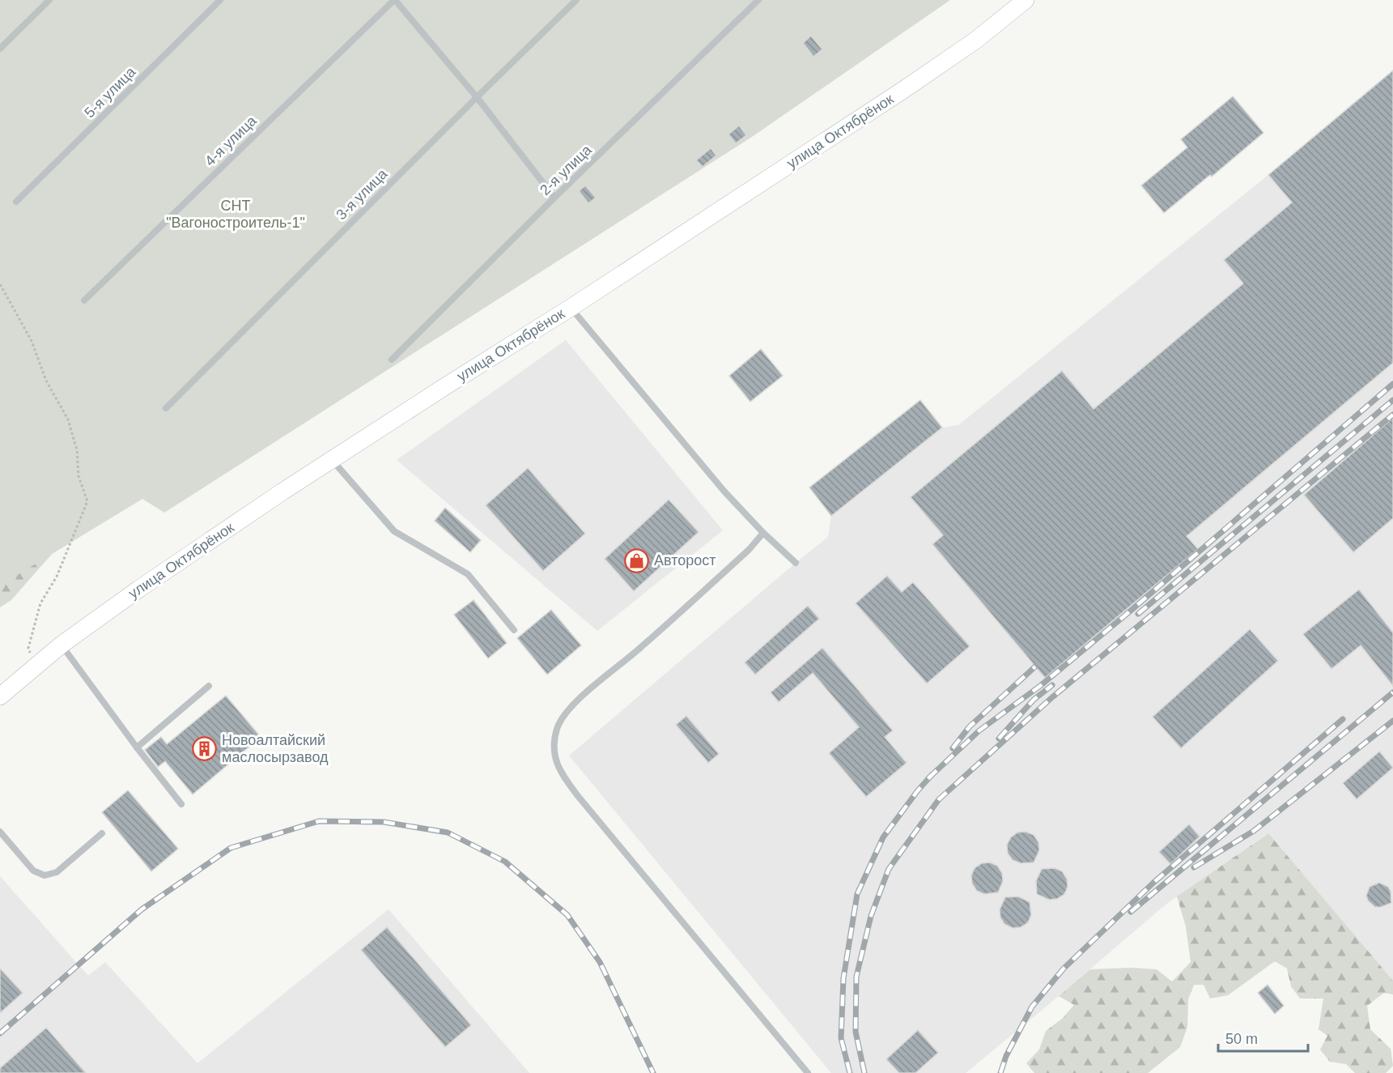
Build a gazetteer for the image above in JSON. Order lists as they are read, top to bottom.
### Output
{
  "streets": {
    "street": ["улица Октябрёнок"],
    "lane": [
      "5-я улица",
      "4-я улица",
      "2-я улица",
      "3-я улица"
    ]
  },
  "parks": ["СНТ \"Вагоностроитель-1\""],
  "places": {
    "shop": ["Авторост"],
    "building": ["Новоалтайский маслосырзавод"]
  },
  "scale_bar": "50 m"
}
